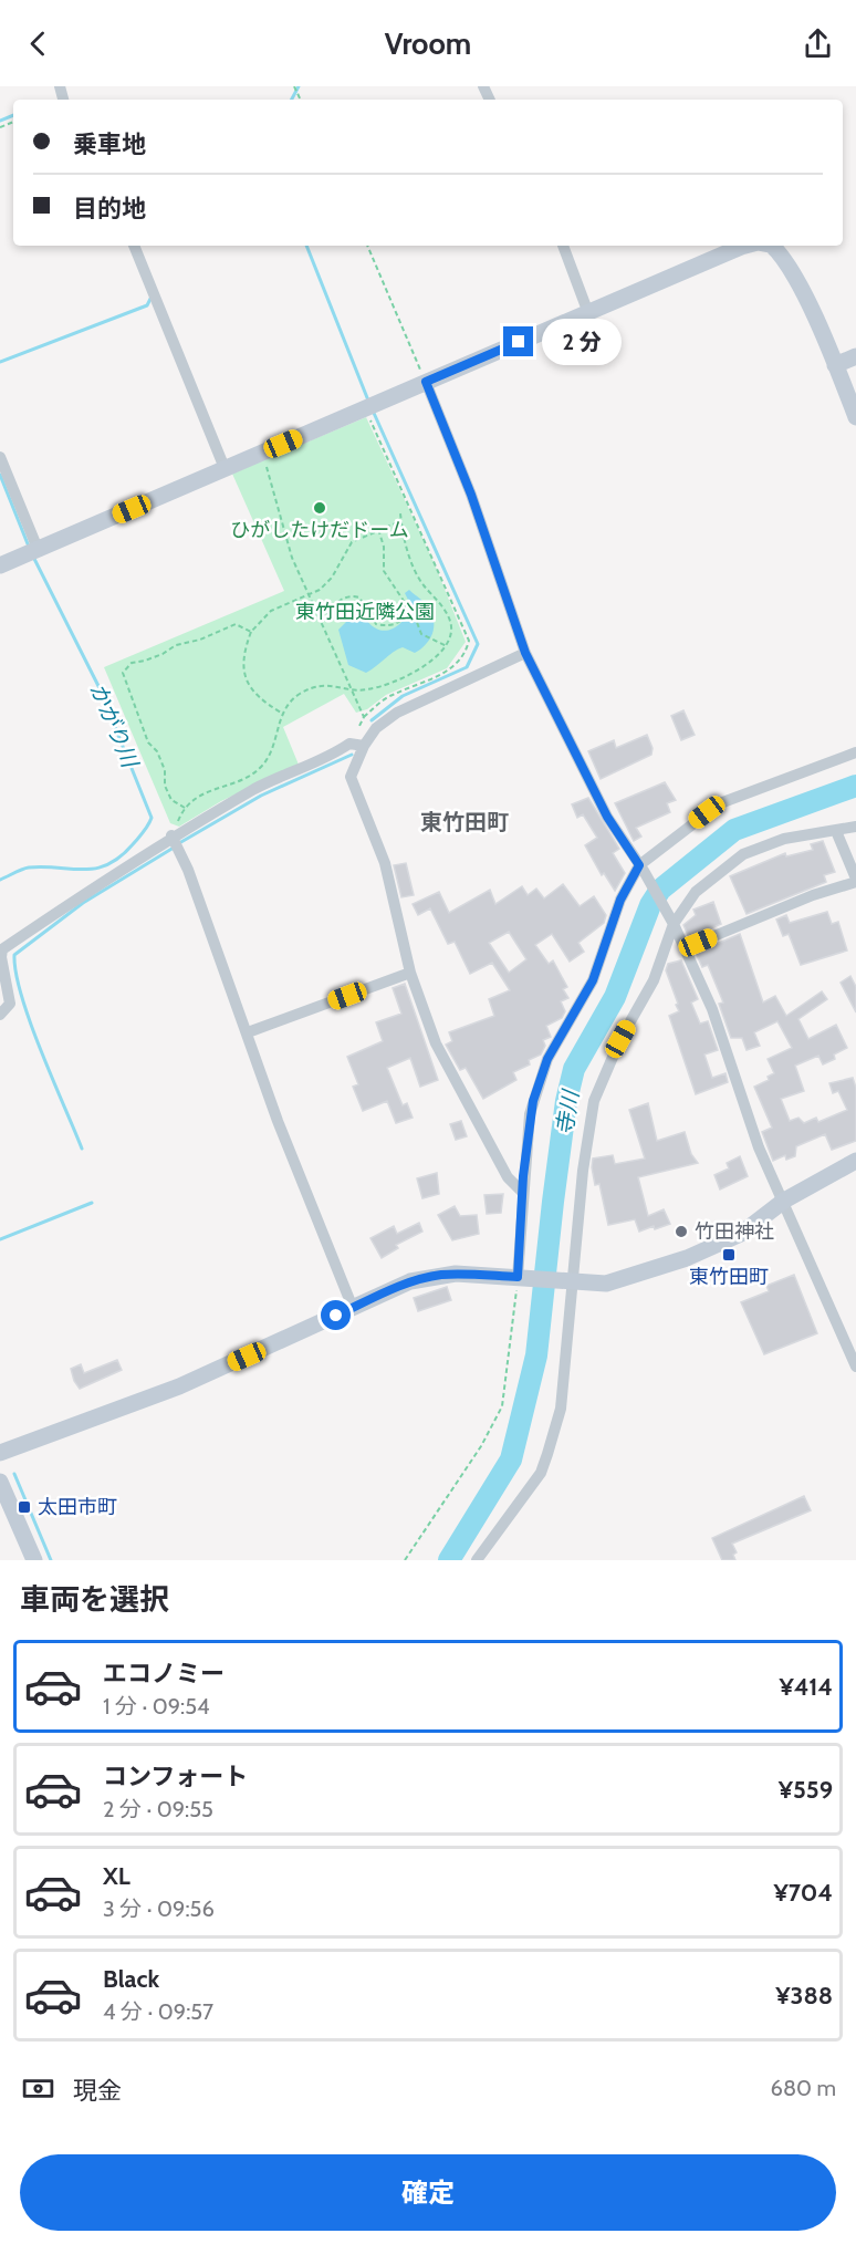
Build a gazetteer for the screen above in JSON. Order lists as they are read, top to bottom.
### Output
{
  "districts": ["東竹田町"],
  "water": ["かがり川", "寺川"],
  "parks": ["東竹田近隣公園"],
  "places": {
    "other": ["ひがしたけだドーム", "竹田神社"],
    "transit": ["東竹田町", "太田市町"]
  },
  "page": {
    "header": "Vroom",
    "banner": ["乗車地", "目的地"],
    "bubble": "2 分",
    "heading": "車両を選択",
    "list": [
      {
        "name": "エコノミー",
        "note": "1 分 · 09:54",
        "value": "¥414"
      },
      {
        "name": "コンフォート",
        "note": "2 分 · 09:55",
        "value": "¥559"
      },
      {
        "name": "XL",
        "note": "3 分 · 09:56",
        "value": "¥704"
      },
      {
        "name": "Black",
        "note": "4 分 · 09:57",
        "value": "¥388"
      }
    ],
    "pay": ["現金", "680 m"],
    "buttons": "確定"
  }
}
